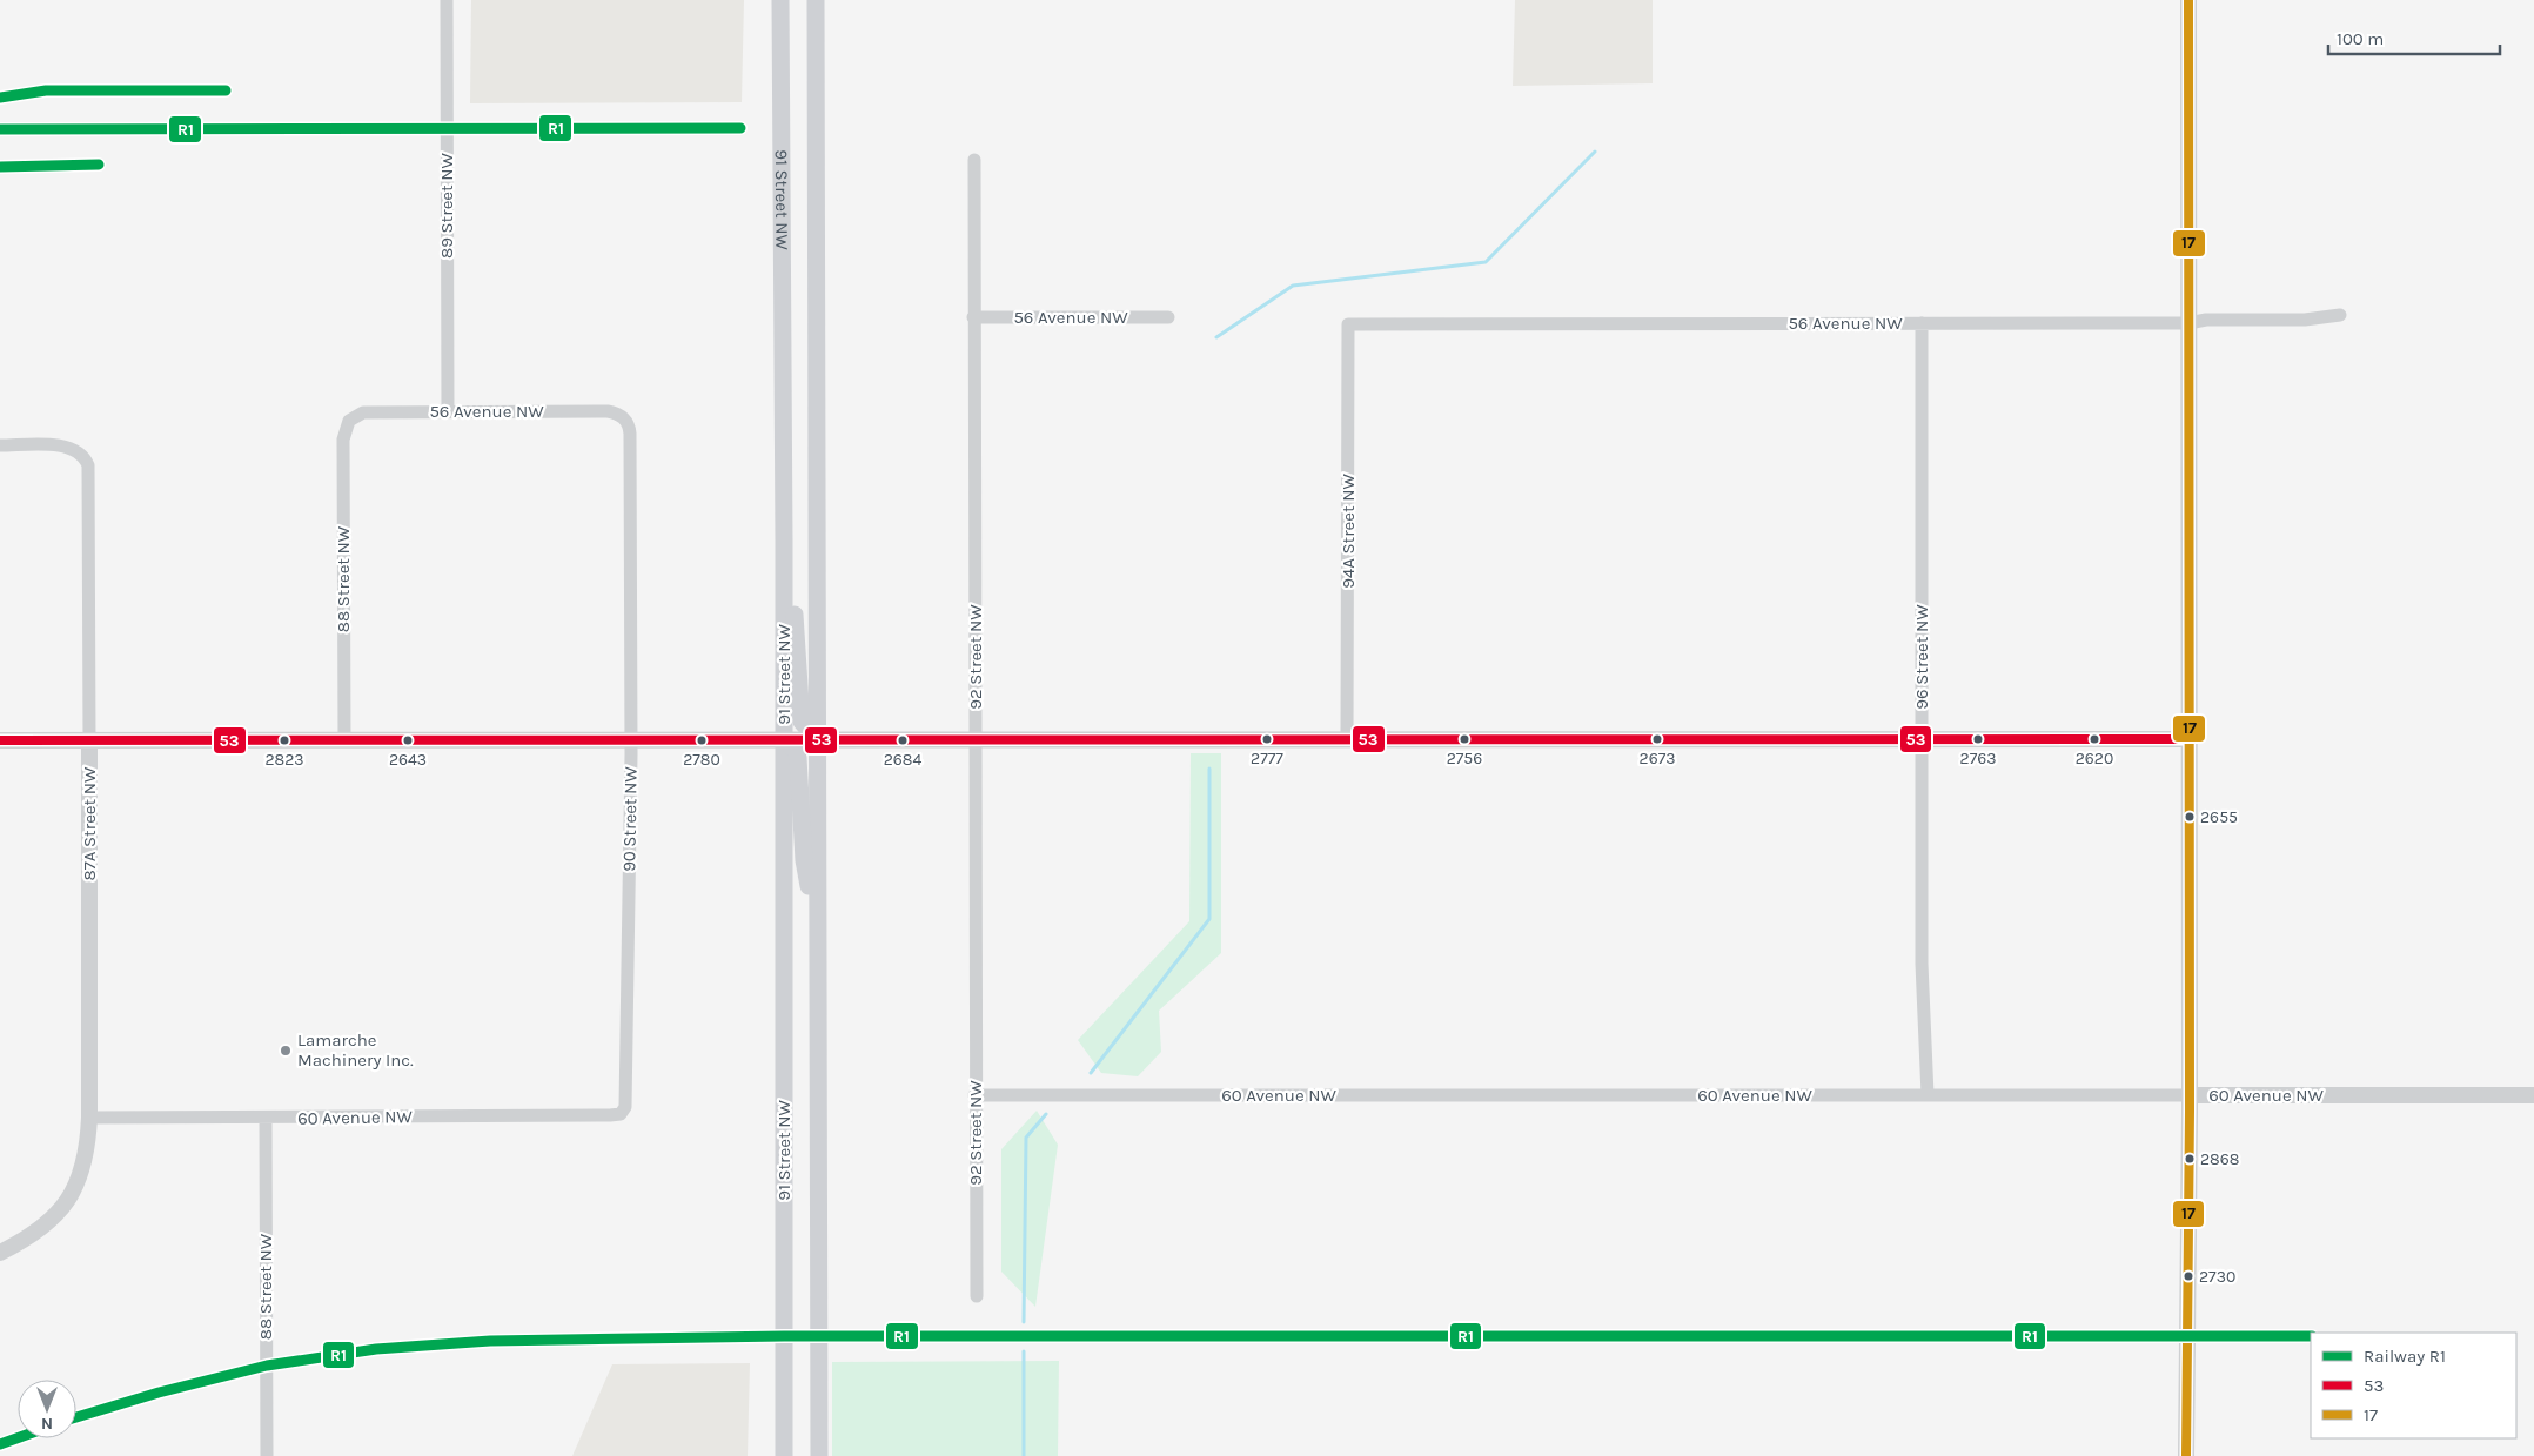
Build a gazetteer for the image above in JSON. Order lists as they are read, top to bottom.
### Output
{
  "streets": {
    "main road": ["91 Street NW"],
    "street": [
      "89 Street NW",
      "56 Avenue NW",
      "94A Street NW",
      "88 Street NW",
      "92 Street NW",
      "96 Street NW",
      "90 Street NW",
      "87A Street NW",
      "60 Avenue NW"
    ]
  },
  "crossings": [
    ["89 Street NW", "56 Avenue NW"],
    ["56 Avenue NW", "94A Street NW"],
    ["56 Avenue NW", "88 Street NW"],
    ["56 Avenue NW", "92 Street NW"],
    ["56 Avenue NW", "96 Street NW"],
    ["56 Avenue NW", "90 Street NW"],
    ["88 Street NW", "60 Avenue NW"],
    ["92 Street NW", "60 Avenue NW"],
    ["96 Street NW", "60 Avenue NW"],
    ["90 Street NW", "60 Avenue NW"],
    ["87A Street NW", "60 Avenue NW"]
  ],
  "places": [
    "2777",
    "2756",
    "2673",
    "2763",
    "2620",
    "2823",
    "2643",
    "2780",
    "2684",
    "2655",
    "Lamarche Machinery Inc.",
    "2868",
    "2730"
  ],
  "lines": ["transit line 17", "rail line R1", "transit line 53"],
  "legend": ["Railway R1", "53", "17"],
  "scale_bar": "100 m",
  "north": "bottom"
}
